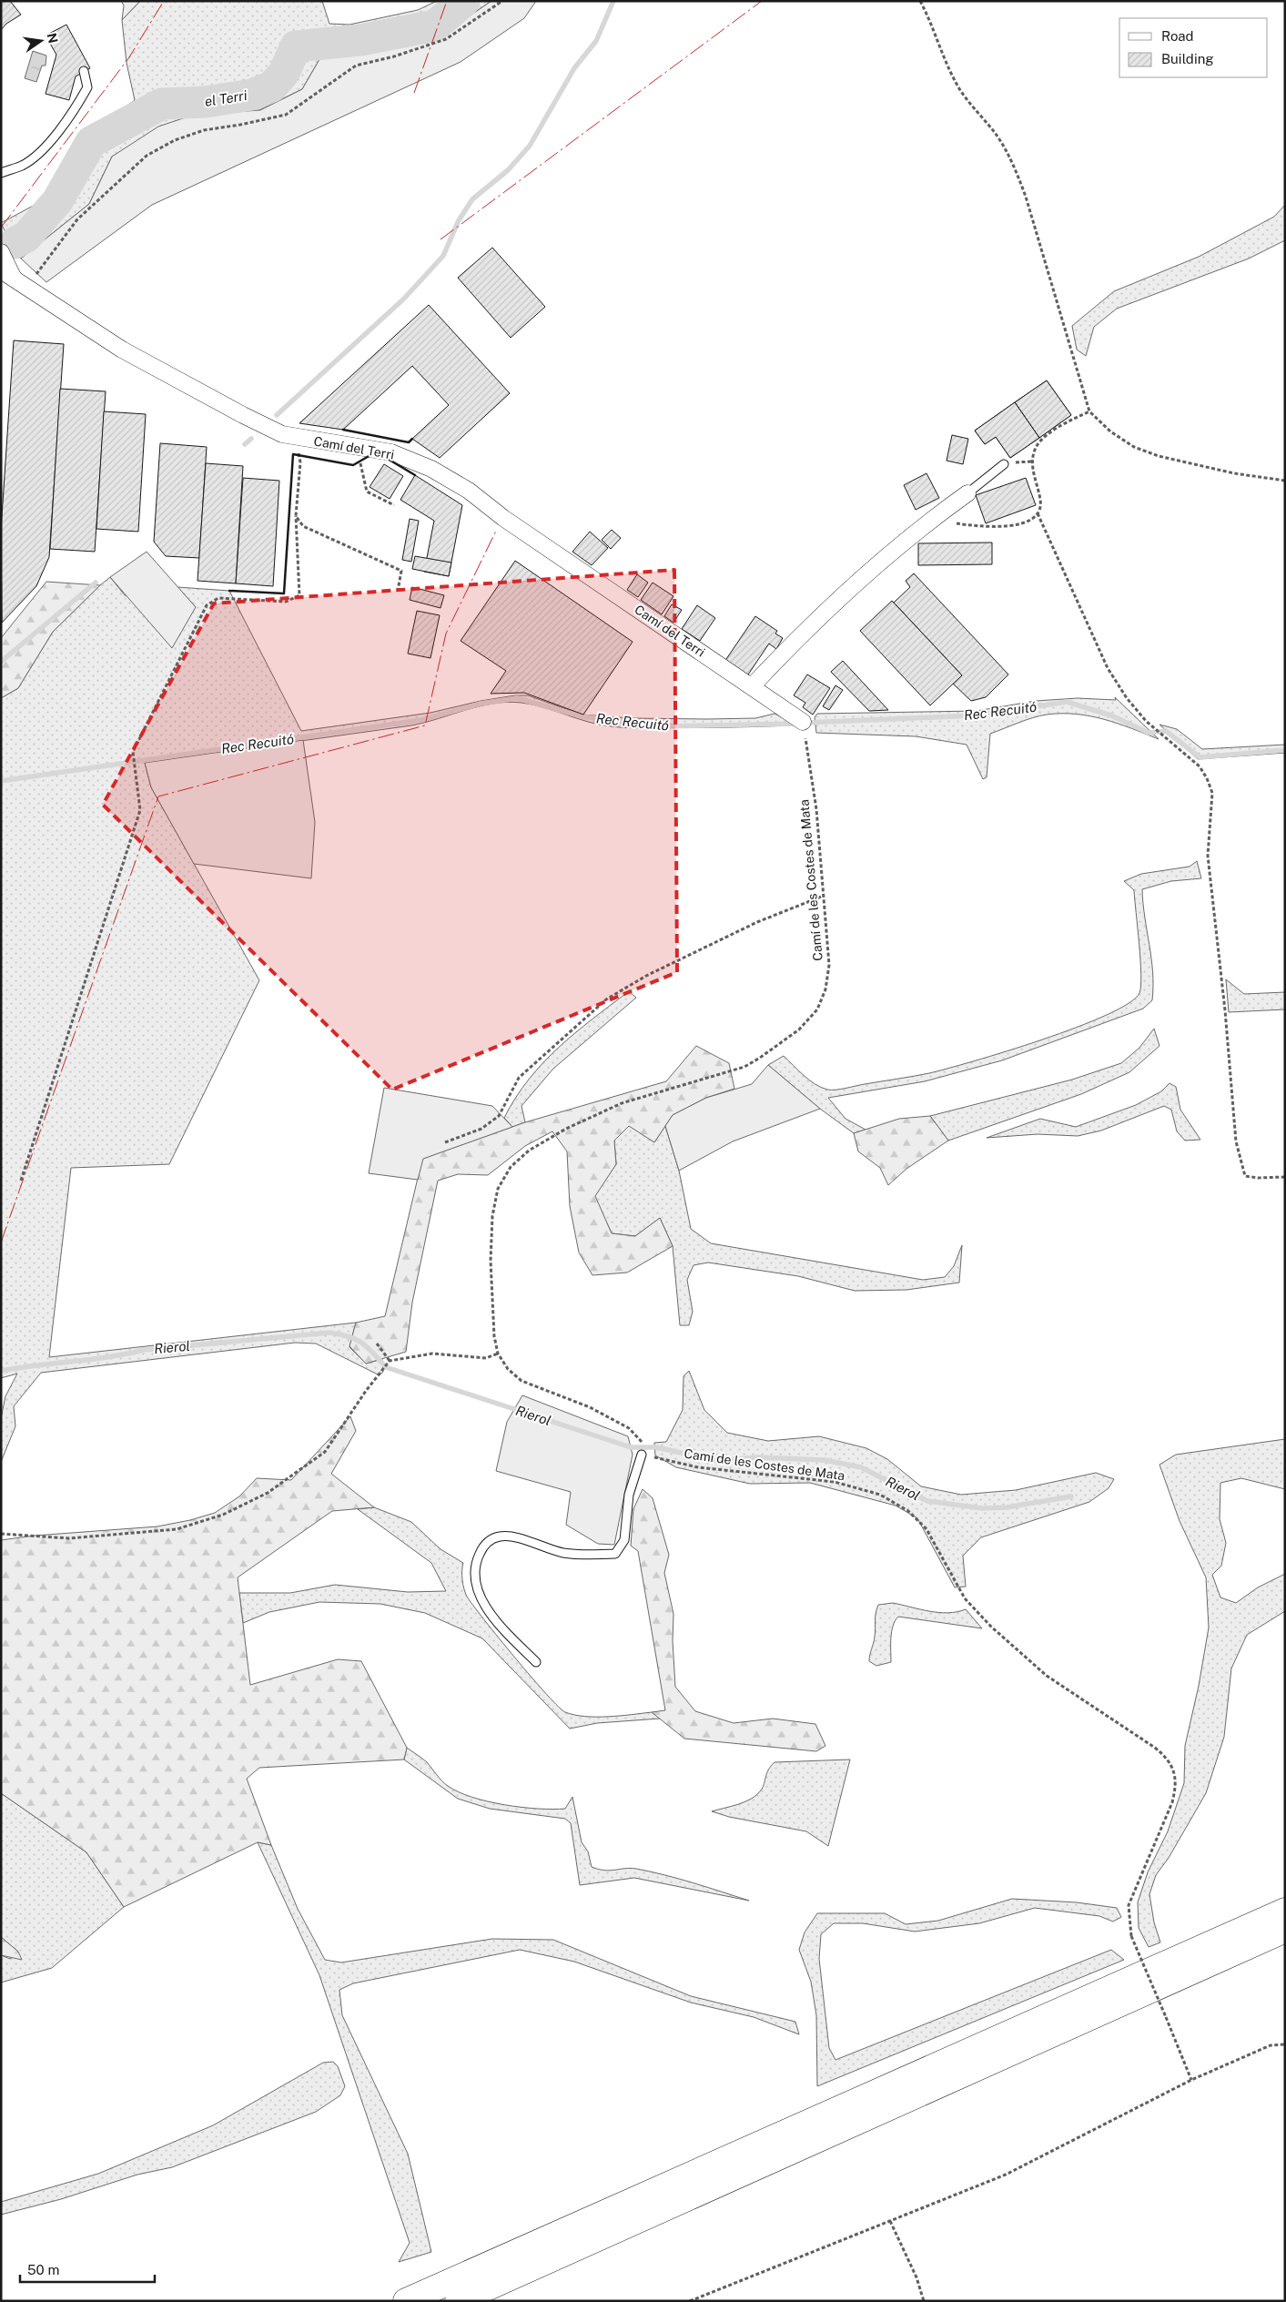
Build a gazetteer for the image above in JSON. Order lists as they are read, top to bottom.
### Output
{
  "streets": {
    "street": ["Camí del Terri"],
    "path": ["Camí de les Costes de Mata"]
  },
  "crossings": [
    ["Camí del Terri", "Camí de les Costes de Mata"]
  ],
  "water": ["el Terri", "Rec Recuitó", "Rierol"],
  "legend": ["Road", "Building"],
  "scale_bar": "50 m",
  "north": "right"
}
